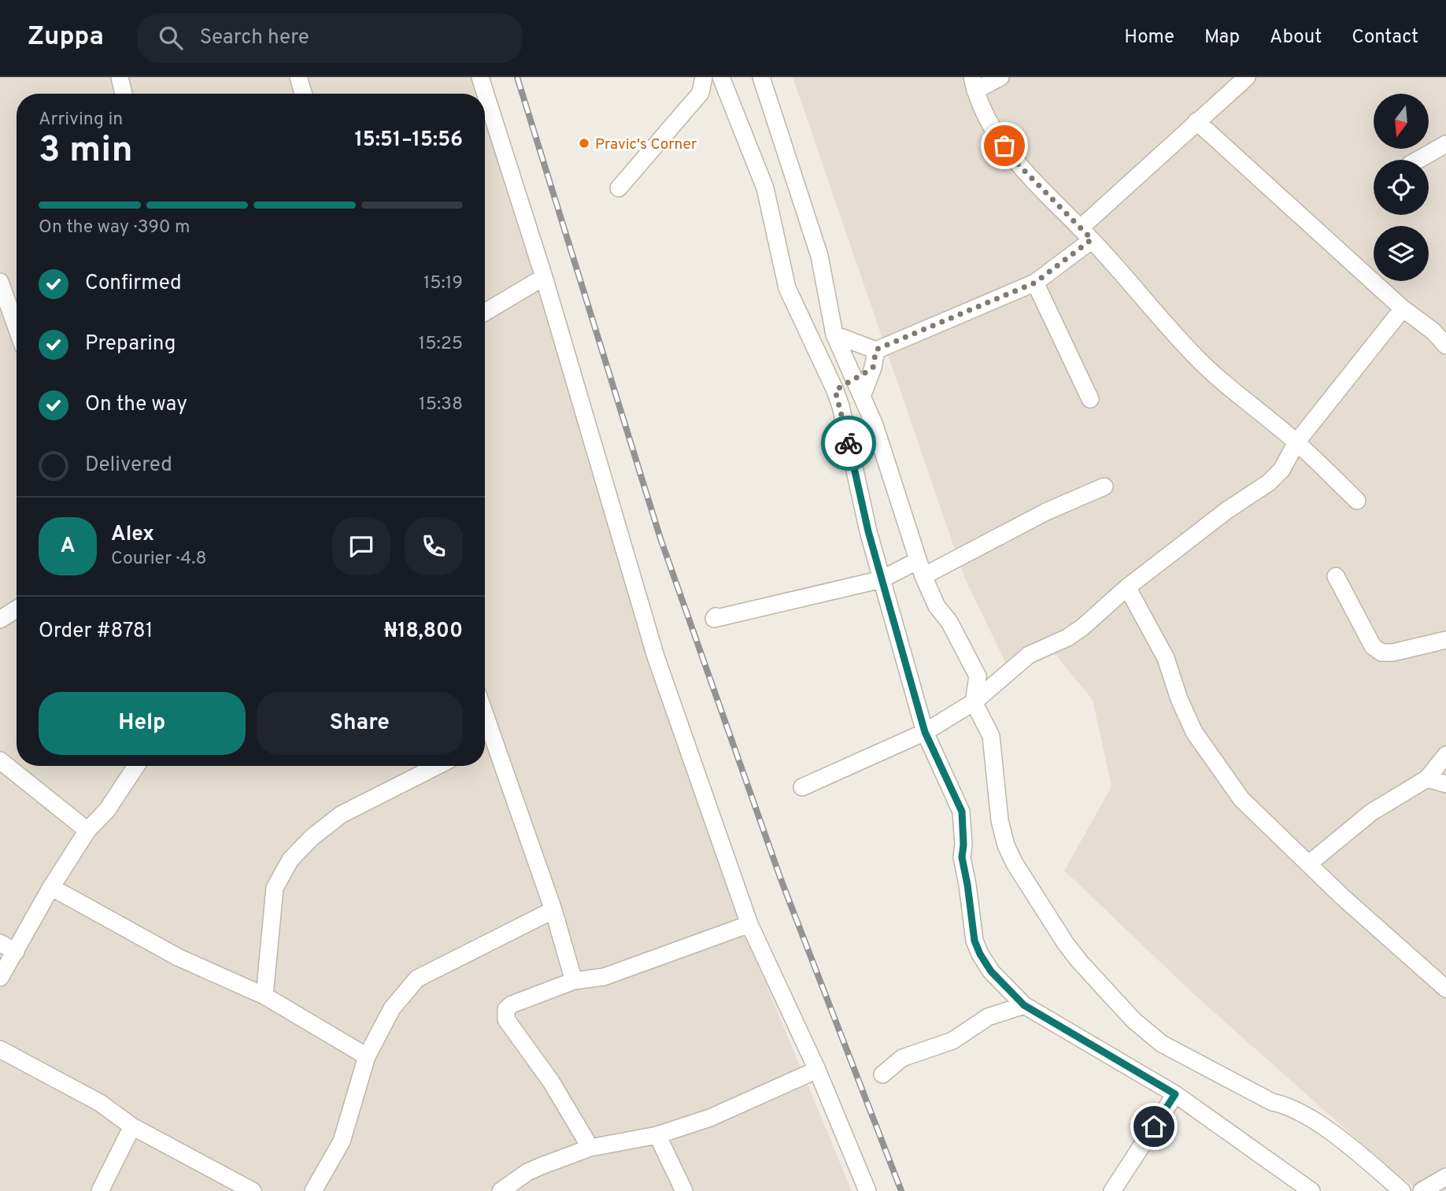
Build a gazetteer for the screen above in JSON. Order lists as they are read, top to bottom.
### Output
{
  "places": ["Pravic's Corner"],
  "north": "bottom",
  "page": {
    "header": "Zuppa",
    "search": "Search here",
    "nav": [
      "Home",
      "Map",
      "About",
      "Contact"
    ],
    "heading": ["3 min", "Arriving in", "15:51–15:56"],
    "panel": [
      "Alex",
      "Courier · 4.8",
      "Order #8781",
      "₦18,800"
    ],
    "bar": "On the way · 390 m",
    "list": [
      ["Confirmed", "15:19"],
      ["Preparing", "15:25"],
      ["On the way", "15:38"],
      "Delivered"
    ],
    "round": "A",
    "buttons": ["Help", "Share"]
  }
}
